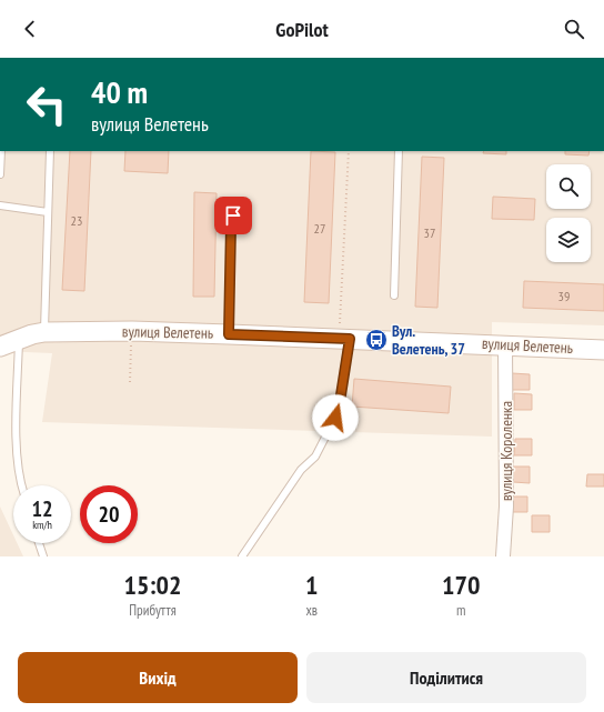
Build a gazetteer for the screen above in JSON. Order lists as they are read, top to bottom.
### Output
{
  "streets": {
    "street": ["вулиця Велетень", "вулиця Короленка"]
  },
  "crossings": [
    ["вулиця Велетень", "вулиця Короленка"]
  ],
  "places": {
    "bus stop": ["Вул. Велетень, 37"]
  },
  "house_numbers": [
    "23",
    "27",
    "37",
    "39"
  ],
  "page": {
    "header": "GoPilot",
    "turn": ["40 m", "вулиця Велетень"],
    "speed": "12 km/h",
    "limit": "20",
    "eta": [
      "15:02",
      "Прибуття",
      "1",
      "хв",
      "170",
      "m"
    ],
    "buttons": ["Вихід", "Поділитися"]
  }
}
